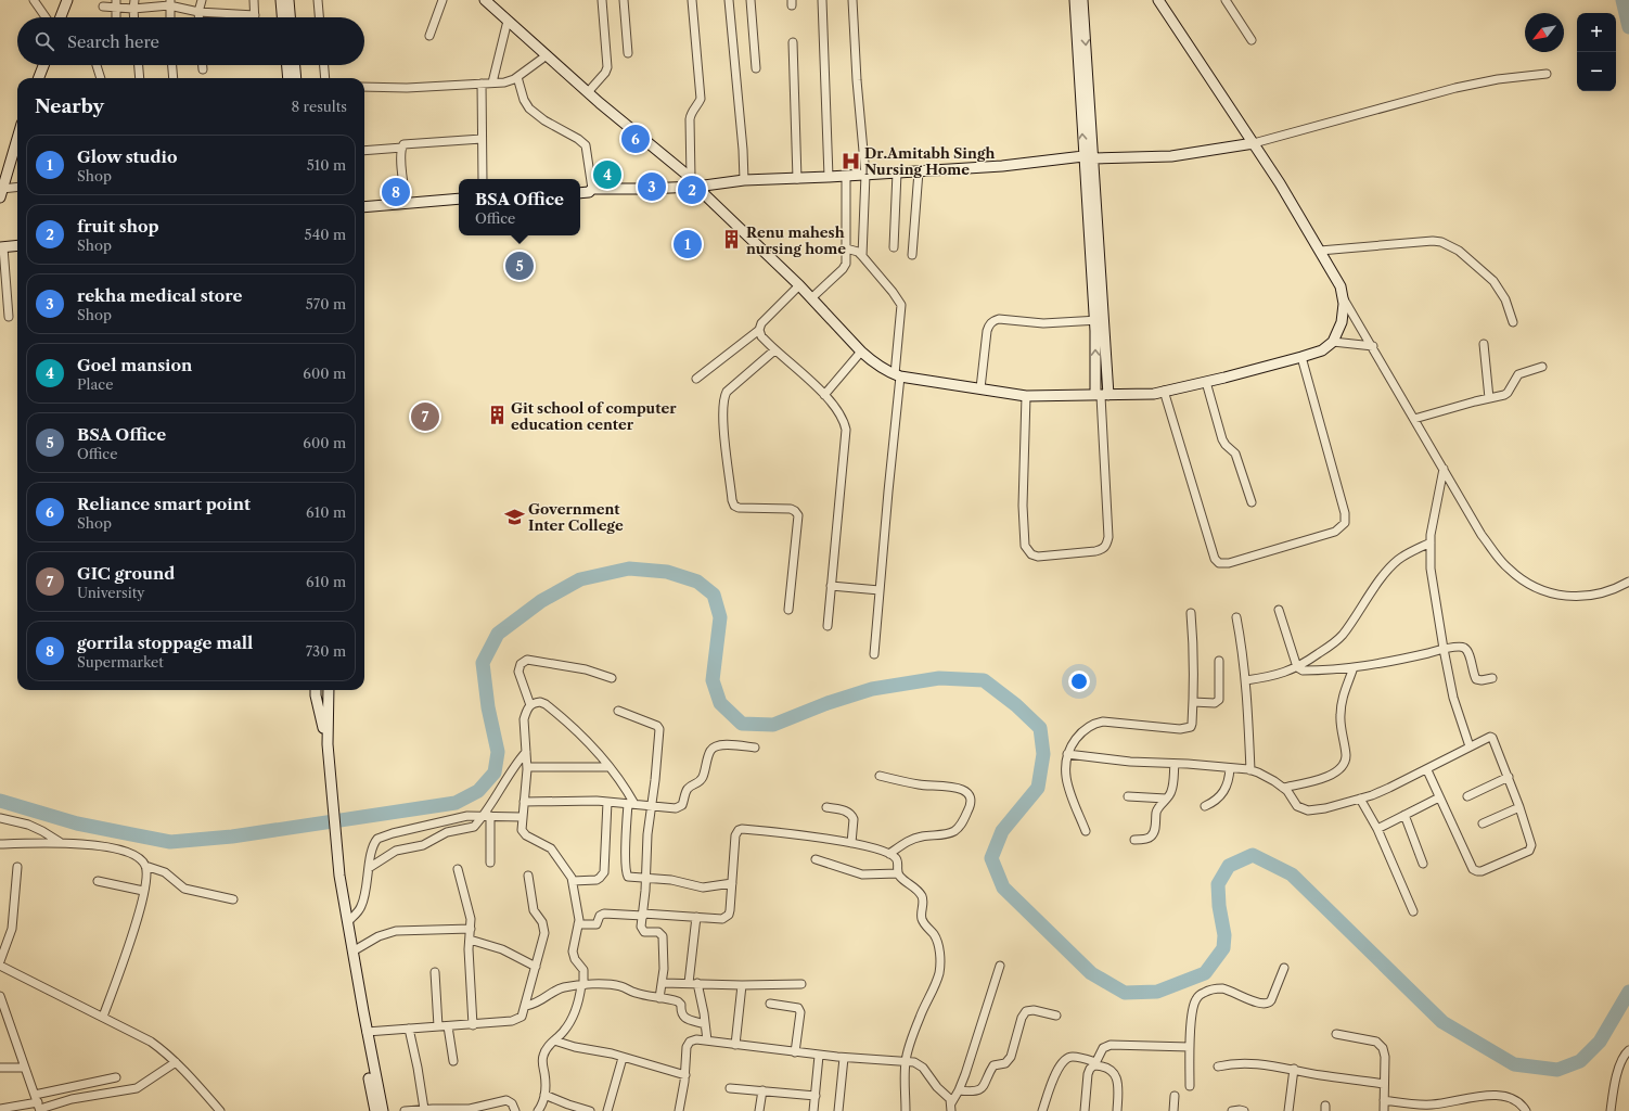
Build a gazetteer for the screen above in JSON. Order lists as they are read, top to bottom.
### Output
{
  "places": {
    "hospital": ["Dr.Amitabh Singh Nursing Home"],
    "building": ["Renu mahesh nursing home", "Git school of computer education center"],
    "school or university": ["Government Inter College"]
  },
  "north": "bottom left",
  "page": {
    "map_buttons": ["+", "−"],
    "search": "Search here",
    "heading": ["Nearby", "8 results"],
    "pins": [
      "6",
      "4",
      "3",
      "2",
      "8",
      "1",
      "5",
      "7"
    ],
    "list": [
      {
        "mark": "1",
        "name": "Glow studio",
        "note": "Shop",
        "value": "510 m"
      },
      {
        "mark": "2",
        "name": "fruit shop",
        "note": "Shop",
        "value": "540 m"
      },
      {
        "mark": "3",
        "name": "rekha medical store",
        "note": "Shop",
        "value": "570 m"
      },
      {
        "mark": "4",
        "name": "Goel mansion",
        "note": "Place",
        "value": "600 m"
      },
      {
        "mark": "5",
        "name": "BSA Office",
        "note": "Office",
        "value": "600 m"
      },
      {
        "mark": "6",
        "name": "Reliance smart point",
        "note": "Shop",
        "value": "610 m"
      },
      {
        "mark": "7",
        "name": "GIC ground",
        "note": "University",
        "value": "610 m"
      },
      {
        "mark": "8",
        "name": "gorrila stoppage mall",
        "note": "Supermarket",
        "value": "730 m"
      }
    ],
    "popup": ["BSA Office", "Office"]
  }
}
